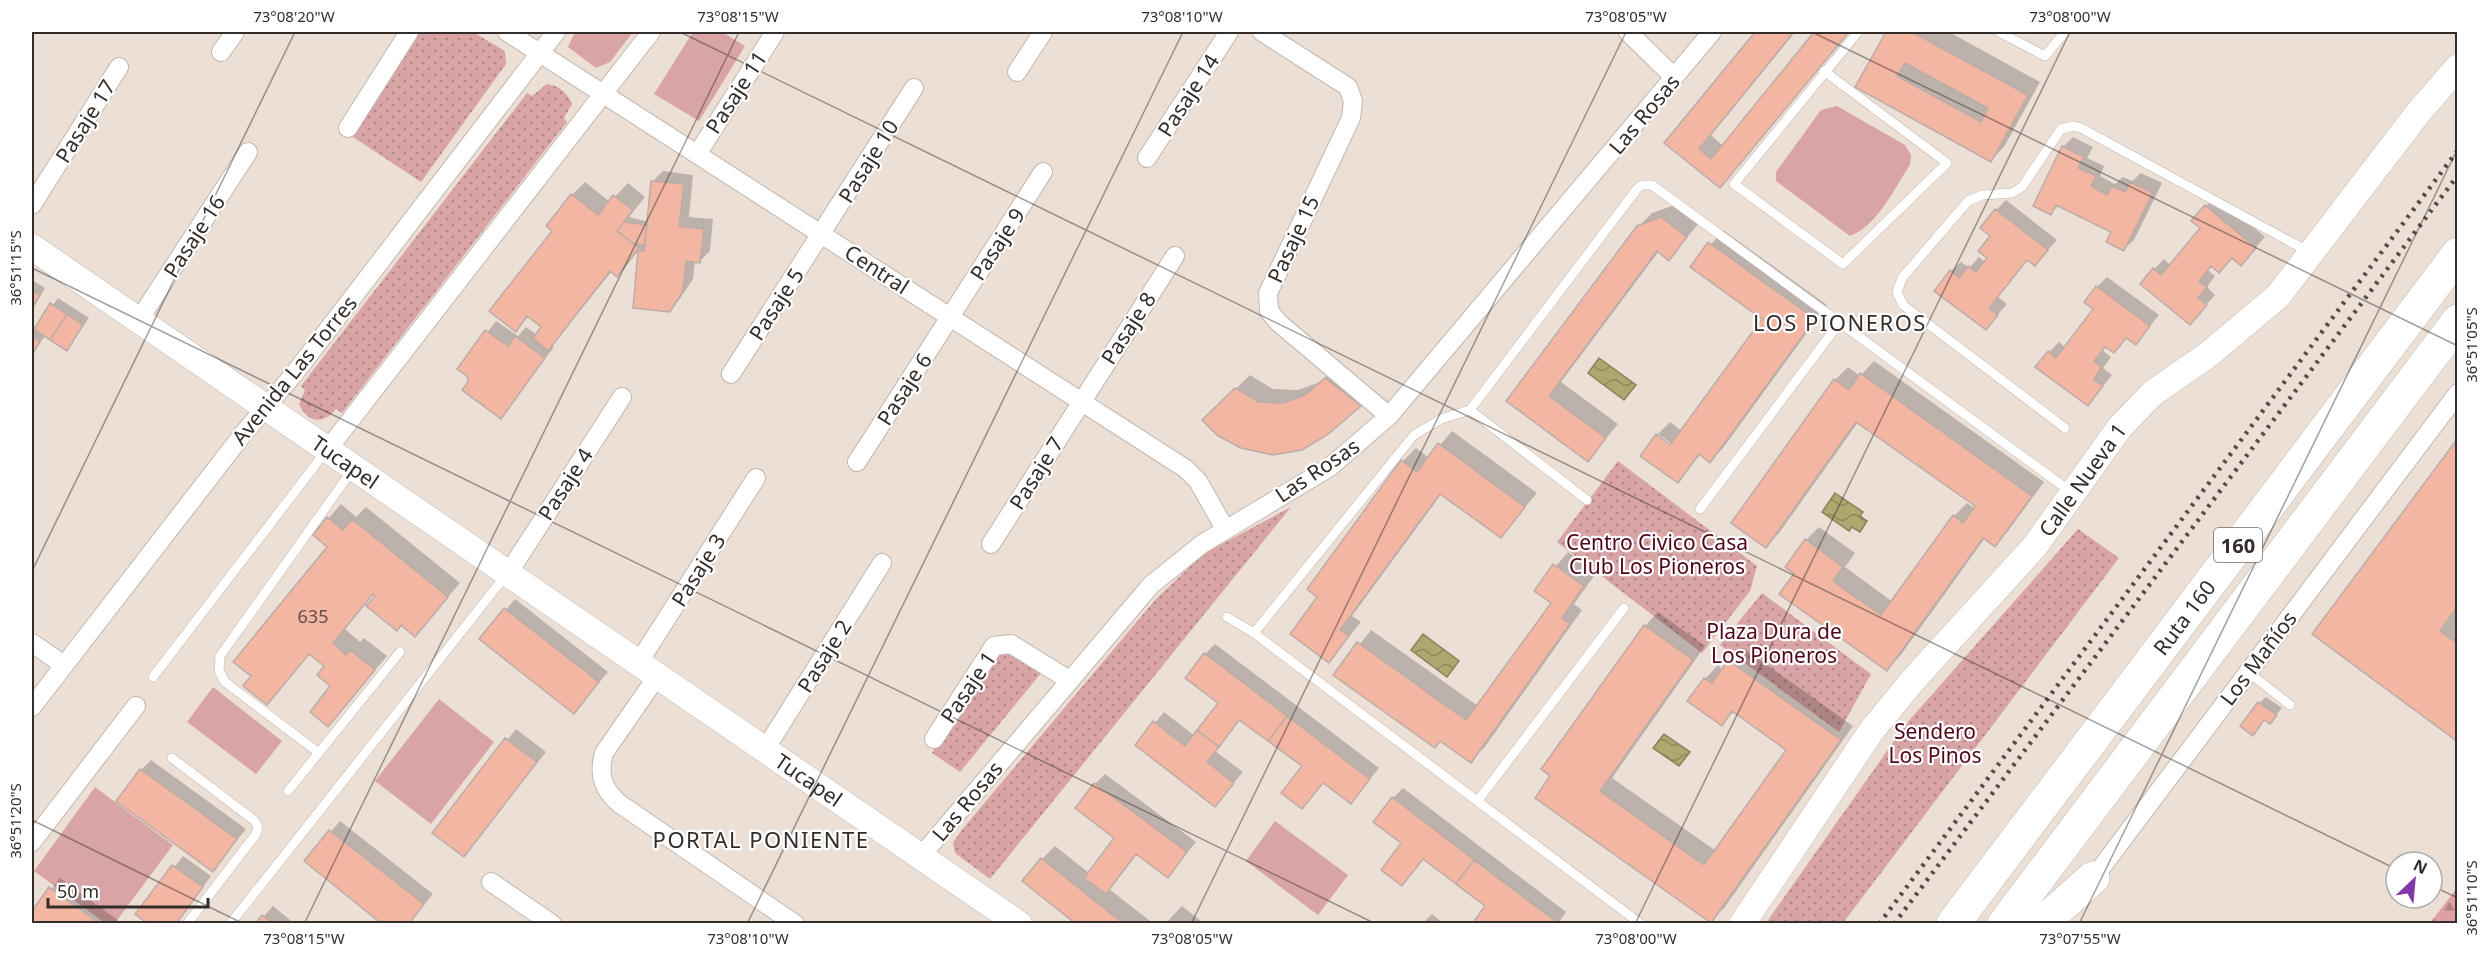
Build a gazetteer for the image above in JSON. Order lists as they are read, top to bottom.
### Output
{
  "streets": {
    "highway": ["160", "Ruta 160"],
    "main road": ["Tucapel", "Calle Nueva 1"],
    "street": [
      "Pasaje 11",
      "Pasaje 14",
      "Las Rosas",
      "Pasaje 17",
      "Pasaje 10",
      "Pasaje 16",
      "Pasaje 15",
      "Pasaje 9",
      "Central",
      "Pasaje 5",
      "Pasaje 8",
      "Avenida Las Torres",
      "Pasaje 6",
      "Pasaje 7",
      "Pasaje 4",
      "Pasaje 3",
      "Pasaje 2",
      "Los Mañíos",
      "Pasaje 1"
    ]
  },
  "crossings": [
    ["Pasaje 11", "Central"],
    ["Las Rosas", "Pasaje 15"],
    ["Las Rosas", "Central"],
    ["Las Rosas", "Tucapel"],
    ["Las Rosas", "Pasaje 1"],
    ["Pasaje 10", "Central"],
    ["Pasaje 10", "Pasaje 5"],
    ["Pasaje 16", "Tucapel"],
    ["Pasaje 9", "Central"],
    ["Pasaje 9", "Pasaje 6"],
    ["Central", "Pasaje 5"],
    ["Central", "Pasaje 8"],
    ["Central", "Avenida Las Torres"],
    ["Central", "Pasaje 6"],
    ["Central", "Pasaje 7"],
    ["Pasaje 8", "Pasaje 7"],
    ["Avenida Las Torres", "Tucapel"],
    ["Tucapel", "Pasaje 4"],
    ["Tucapel", "Pasaje 3"],
    ["Tucapel", "Pasaje 2"]
  ],
  "districts": ["LOS PIONEROS", "PORTAL PONIENTE"],
  "parks": ["Centro Civico Casa Club Los Pioneros", "Plaza Dura de Los Pioneros", "Sendero Los Pinos"],
  "house_numbers": ["635"],
  "scale_bar": "50 m",
  "north": "top right",
  "coordinates": [
    "73°08'20\"W",
    "73°08'15\"W",
    "73°08'10\"W",
    "73°08'05\"W",
    "73°08'00\"W",
    "36°51'15\"S",
    "36°51'05\"S",
    "36°51'20\"S",
    "36°51'10\"S",
    "73°07'55\"W"
  ]
}
